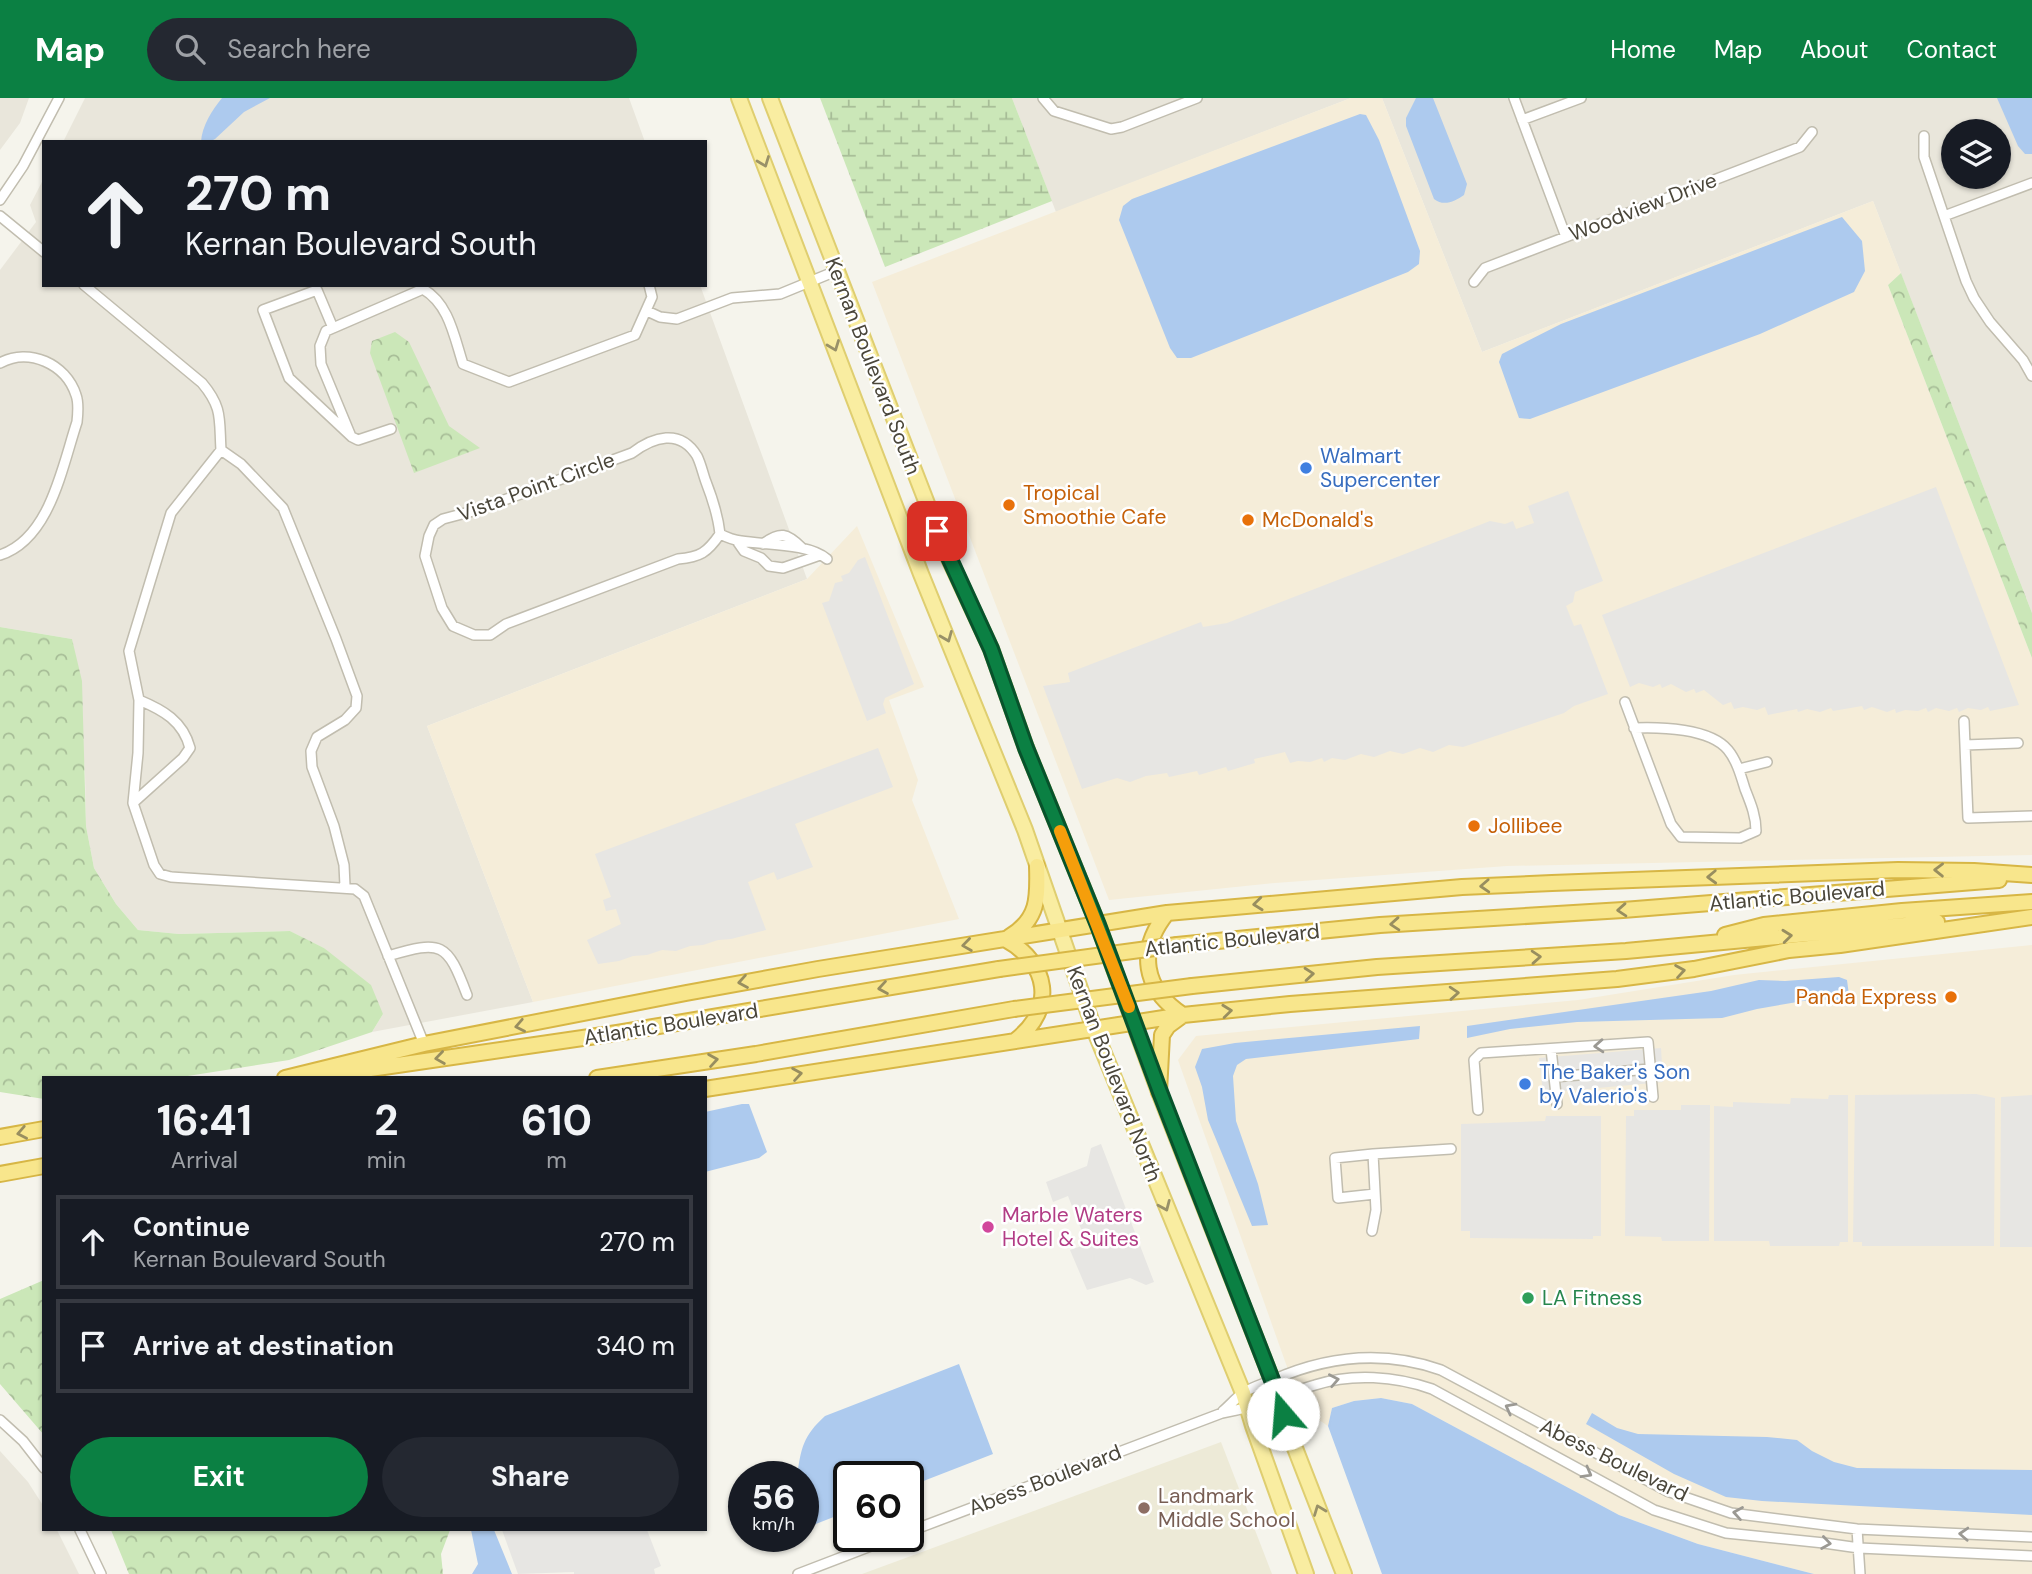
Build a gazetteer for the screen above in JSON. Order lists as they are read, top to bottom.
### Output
{
  "streets": {
    "highway": ["Atlantic Boulevard"],
    "main road": ["Kernan Boulevard South", "Kernan Boulevard North"],
    "street": ["Woodview Drive", "Vista Point Circle", "Abess Boulevard"]
  },
  "crossings": [
    ["Kernan Boulevard South", "Kernan Boulevard North"],
    ["Kernan Boulevard North", "Abess Boulevard"]
  ],
  "places": [
    "Walmart Supercenter",
    "Tropical Smoothie Cafe",
    "McDonald's",
    "Jollibee",
    "Panda Express",
    "The Baker's Son by Valerio's",
    "Marble Waters Hotel & Suites",
    "LA Fitness",
    "Landmark Middle School"
  ],
  "page": {
    "header": "Map",
    "search": "Search here",
    "nav": [
      "Home",
      "Map",
      "About",
      "Contact"
    ],
    "turn": ["270 m", "Kernan Boulevard South"],
    "eta": [
      "16:41",
      "Arrival",
      "2",
      "min",
      "610",
      "m"
    ],
    "list": [
      {
        "name": "Continue",
        "note": "Kernan Boulevard South",
        "value": "270 m"
      },
      {
        "name": "Arrive at destination",
        "value": "340 m"
      }
    ],
    "buttons": ["Exit", "Share"],
    "speed": "56 km/h",
    "limit": "60"
  }
}
